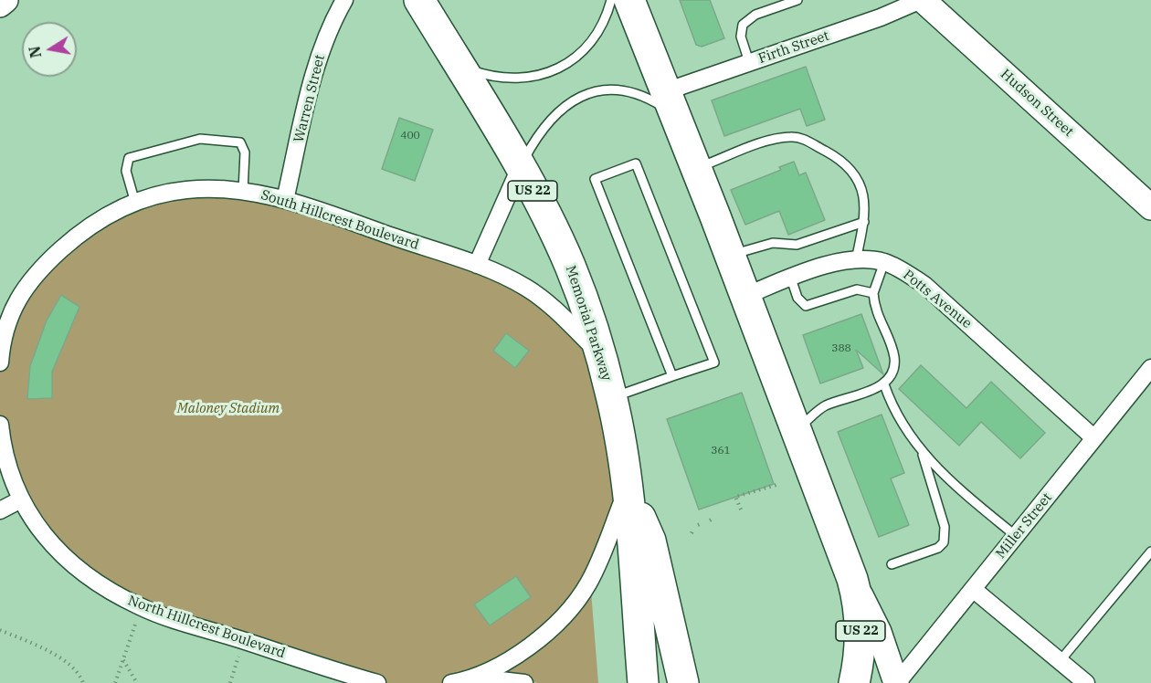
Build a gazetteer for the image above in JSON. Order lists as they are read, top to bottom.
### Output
{
  "streets": {
    "highway": ["US 22", "Memorial Parkway"],
    "street": [
      "Firth Street",
      "Warren Street",
      "Hudson Street",
      "South Hillcrest Boulevard",
      "Potts Avenue",
      "Miller Street",
      "North Hillcrest Boulevard"
    ]
  },
  "crossings": [
    ["Firth Street", "Hudson Street"],
    ["Firth Street", "US 22"],
    ["Warren Street", "South Hillcrest Boulevard"],
    ["US 22", "Potts Avenue"],
    ["South Hillcrest Boulevard", "Memorial Parkway"],
    ["Potts Avenue", "Miller Street"]
  ],
  "parks": ["Maloney Stadium"],
  "house_numbers": ["400", "388", "361"],
  "north": "left"
}
